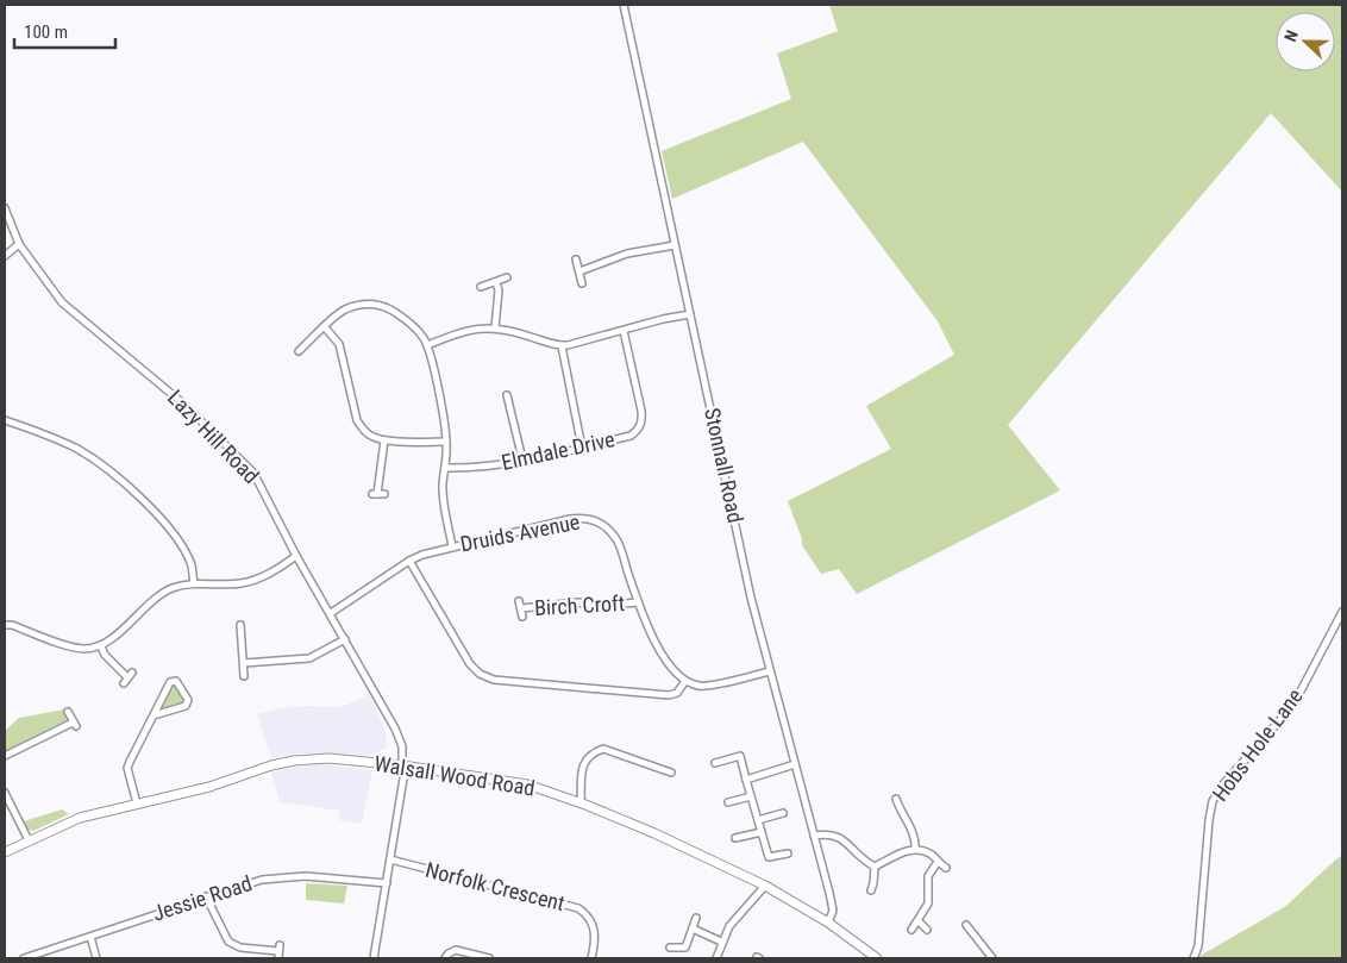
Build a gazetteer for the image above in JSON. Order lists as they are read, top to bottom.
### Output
{
  "streets": {
    "street": [
      "Lazy Hill Road",
      "Elmdale Drive",
      "Stonnall Road",
      "Druids Avenue",
      "Birch Croft",
      "Hobs Hole Lane",
      "Walsall Wood Road",
      "Norfolk Crescent",
      "Jessie Road"
    ]
  },
  "crossings": [
    ["Lazy Hill Road", "Druids Avenue"],
    ["Lazy Hill Road", "Walsall Wood Road"],
    ["Lazy Hill Road", "Norfolk Crescent"],
    ["Lazy Hill Road", "Jessie Road"],
    ["Stonnall Road", "Walsall Wood Road"],
    ["Druids Avenue", "Birch Croft"]
  ],
  "scale_bar": "100 m",
  "north": "left"
}
